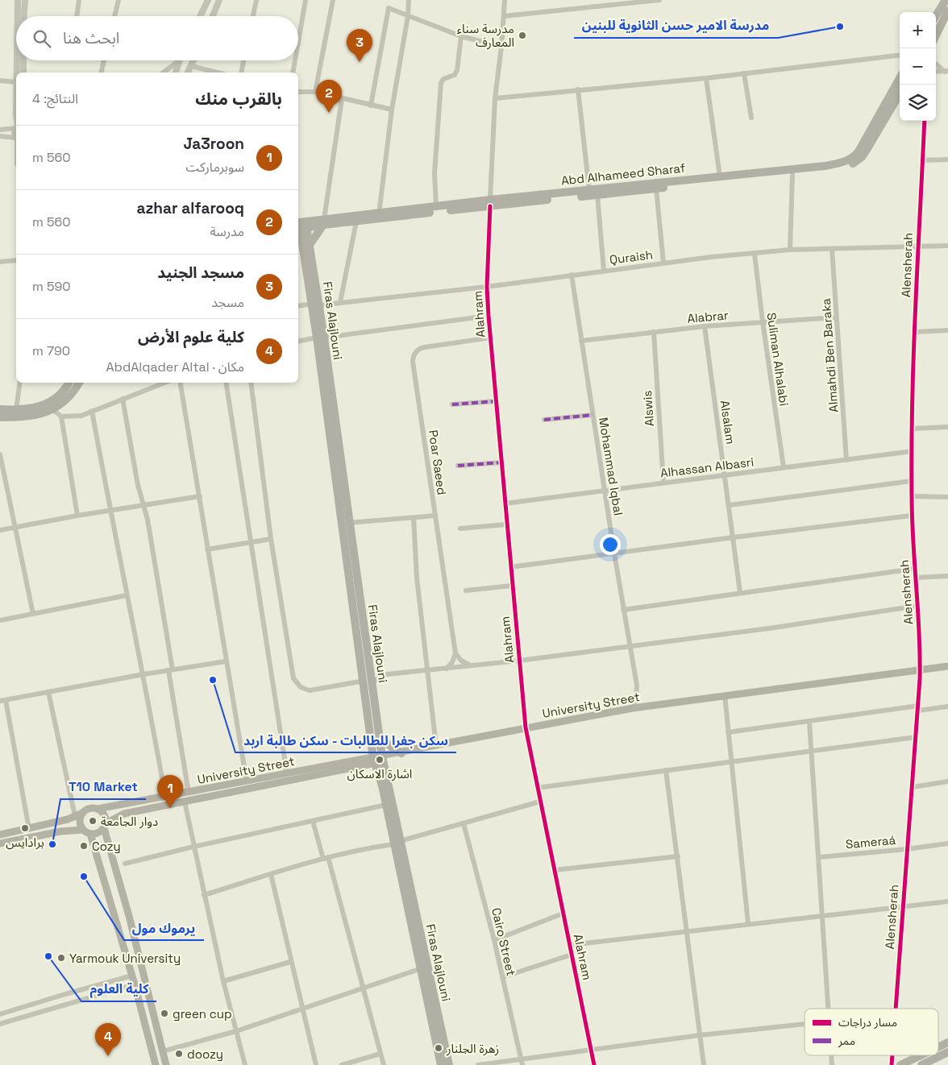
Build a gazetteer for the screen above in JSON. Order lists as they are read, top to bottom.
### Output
{
  "streets": {
    "main road": ["Abd Alhameed Sharaf", "Firas Alajlouni", "University Street"],
    "street": [
      "Quraish",
      "Alensherah",
      "Alahram",
      "Alabrar",
      "Almahdi Ben Baraka",
      "Suliman Alhalabi",
      "Alswis",
      "Alsalam",
      "Poar Saeed",
      "Mohammad Iqbal",
      "Alhassan Albasri",
      "Sameraá",
      "Cairo Street"
    ]
  },
  "crossings": [
    ["Abd Alhameed Sharaf", "Alahram"],
    ["Abd Alhameed Sharaf", "Firas Alajlouni"],
    ["Quraish", "Alensherah"],
    ["Quraish", "Alahram"],
    ["Quraish", "Firas Alajlouni"],
    ["Quraish", "Almahdi Ben Baraka"],
    ["Quraish", "Suliman Alhalabi"],
    ["Quraish", "Mohammad Iqbal"],
    ["Alensherah", "Alhassan Albasri"],
    ["Alensherah", "University Street"],
    ["Alensherah", "Sameraá"],
    ["Alahram", "Poar Saeed"],
    ["Alahram", "Alhassan Albasri"],
    ["Alahram", "University Street"],
    ["Alabrar", "Almahdi Ben Baraka"],
    ["Alabrar", "Suliman Alhalabi"],
    ["Alabrar", "Alswis"],
    ["Alabrar", "Alsalam"],
    ["Alabrar", "Mohammad Iqbal"],
    ["Firas Alajlouni", "University Street"],
    ["Almahdi Ben Baraka", "Alhassan Albasri"],
    ["Suliman Alhalabi", "Alhassan Albasri"],
    ["Alswis", "Alhassan Albasri"],
    ["Alsalam", "Alhassan Albasri"],
    ["Mohammad Iqbal", "Alhassan Albasri"],
    ["Mohammad Iqbal", "University Street"]
  ],
  "places": [
    "مدرسة الامير حسن الثانوية للبنين",
    "مدرسة سناء المعارف",
    "سكن جفرا للطالبات - سكن طالبة اربد",
    "اشارة الاسكان",
    "دوار الجامعة",
    "برادايس",
    "T10 Market",
    "Cozy",
    "يرموك مول",
    "كلية العلوم",
    "Yarmouk University",
    "green cup",
    "زهرة الجلنار",
    "doozy"
  ],
  "legend": ["مسار دراجات", "ممر"],
  "page": {
    "map_buttons": ["+", "−"],
    "search": "ابحث هنا",
    "pins": [
      "3",
      "2",
      "1",
      "4"
    ],
    "heading": ["بالقرب منك", "النتائج: 4"],
    "list": [
      {
        "mark": "1",
        "name": "Ja3roon",
        "note": "سوبرماركت",
        "value": "560 m"
      },
      {
        "mark": "2",
        "name": "azhar alfarooq",
        "note": "مدرسة",
        "value": "560 m"
      },
      {
        "mark": "3",
        "name": "مسجد الجنيد",
        "note": "مسجد",
        "value": "590 m"
      },
      {
        "mark": "4",
        "name": "كلية علوم الأرض",
        "note": "مكان · AbdAlqader Altal",
        "value": "790 m"
      }
    ]
  }
}
